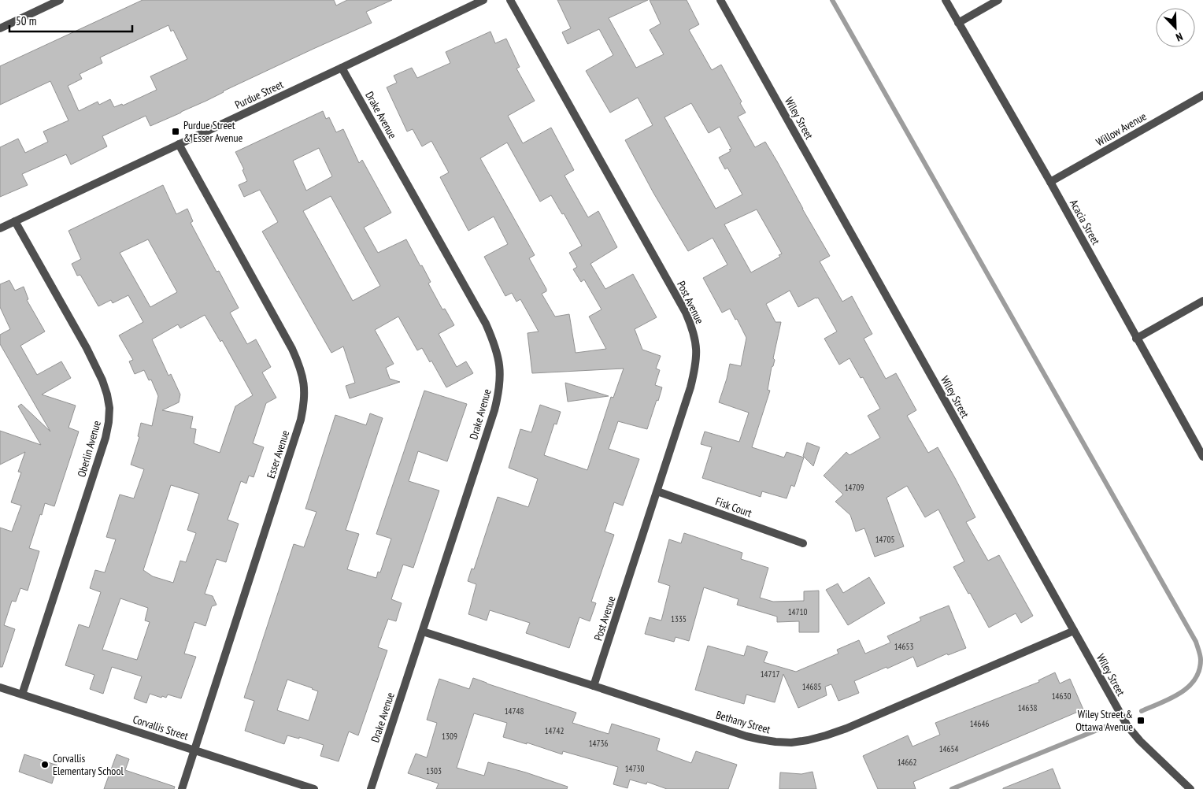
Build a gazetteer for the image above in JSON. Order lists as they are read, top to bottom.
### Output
{
  "streets": {
    "street": [
      "Purdue Street",
      "Drake Avenue",
      "Wiley Street",
      "Willow Avenue",
      "Acacia Street",
      "Post Avenue",
      "Oberlin Avenue",
      "Esser Avenue",
      "Fisk Court",
      "Bethany Street",
      "Corvallis Street"
    ]
  },
  "crossings": [
    ["Purdue Street", "Drake Avenue"],
    ["Purdue Street", "Oberlin Avenue"],
    ["Purdue Street", "Esser Avenue"],
    ["Drake Avenue", "Bethany Street"],
    ["Wiley Street", "Bethany Street"],
    ["Willow Avenue", "Acacia Street"],
    ["Post Avenue", "Fisk Court"],
    ["Post Avenue", "Bethany Street"],
    ["Oberlin Avenue", "Corvallis Street"],
    ["Esser Avenue", "Corvallis Street"]
  ],
  "places": {
    "transit": ["Purdue Street & Esser Avenue", "Wiley Street & Ottawa Avenue"],
    "other": ["Corvallis Elementary School"]
  },
  "house_numbers": [
    "14709",
    "14705",
    "14710",
    "1335",
    "14653",
    "14717",
    "14685",
    "14630",
    "14638",
    "14748",
    "14646",
    "14742",
    "1309",
    "14736",
    "14654",
    "14662",
    "14730",
    "1303"
  ],
  "scale_bar": "50 m",
  "north": "bottom right"
}
